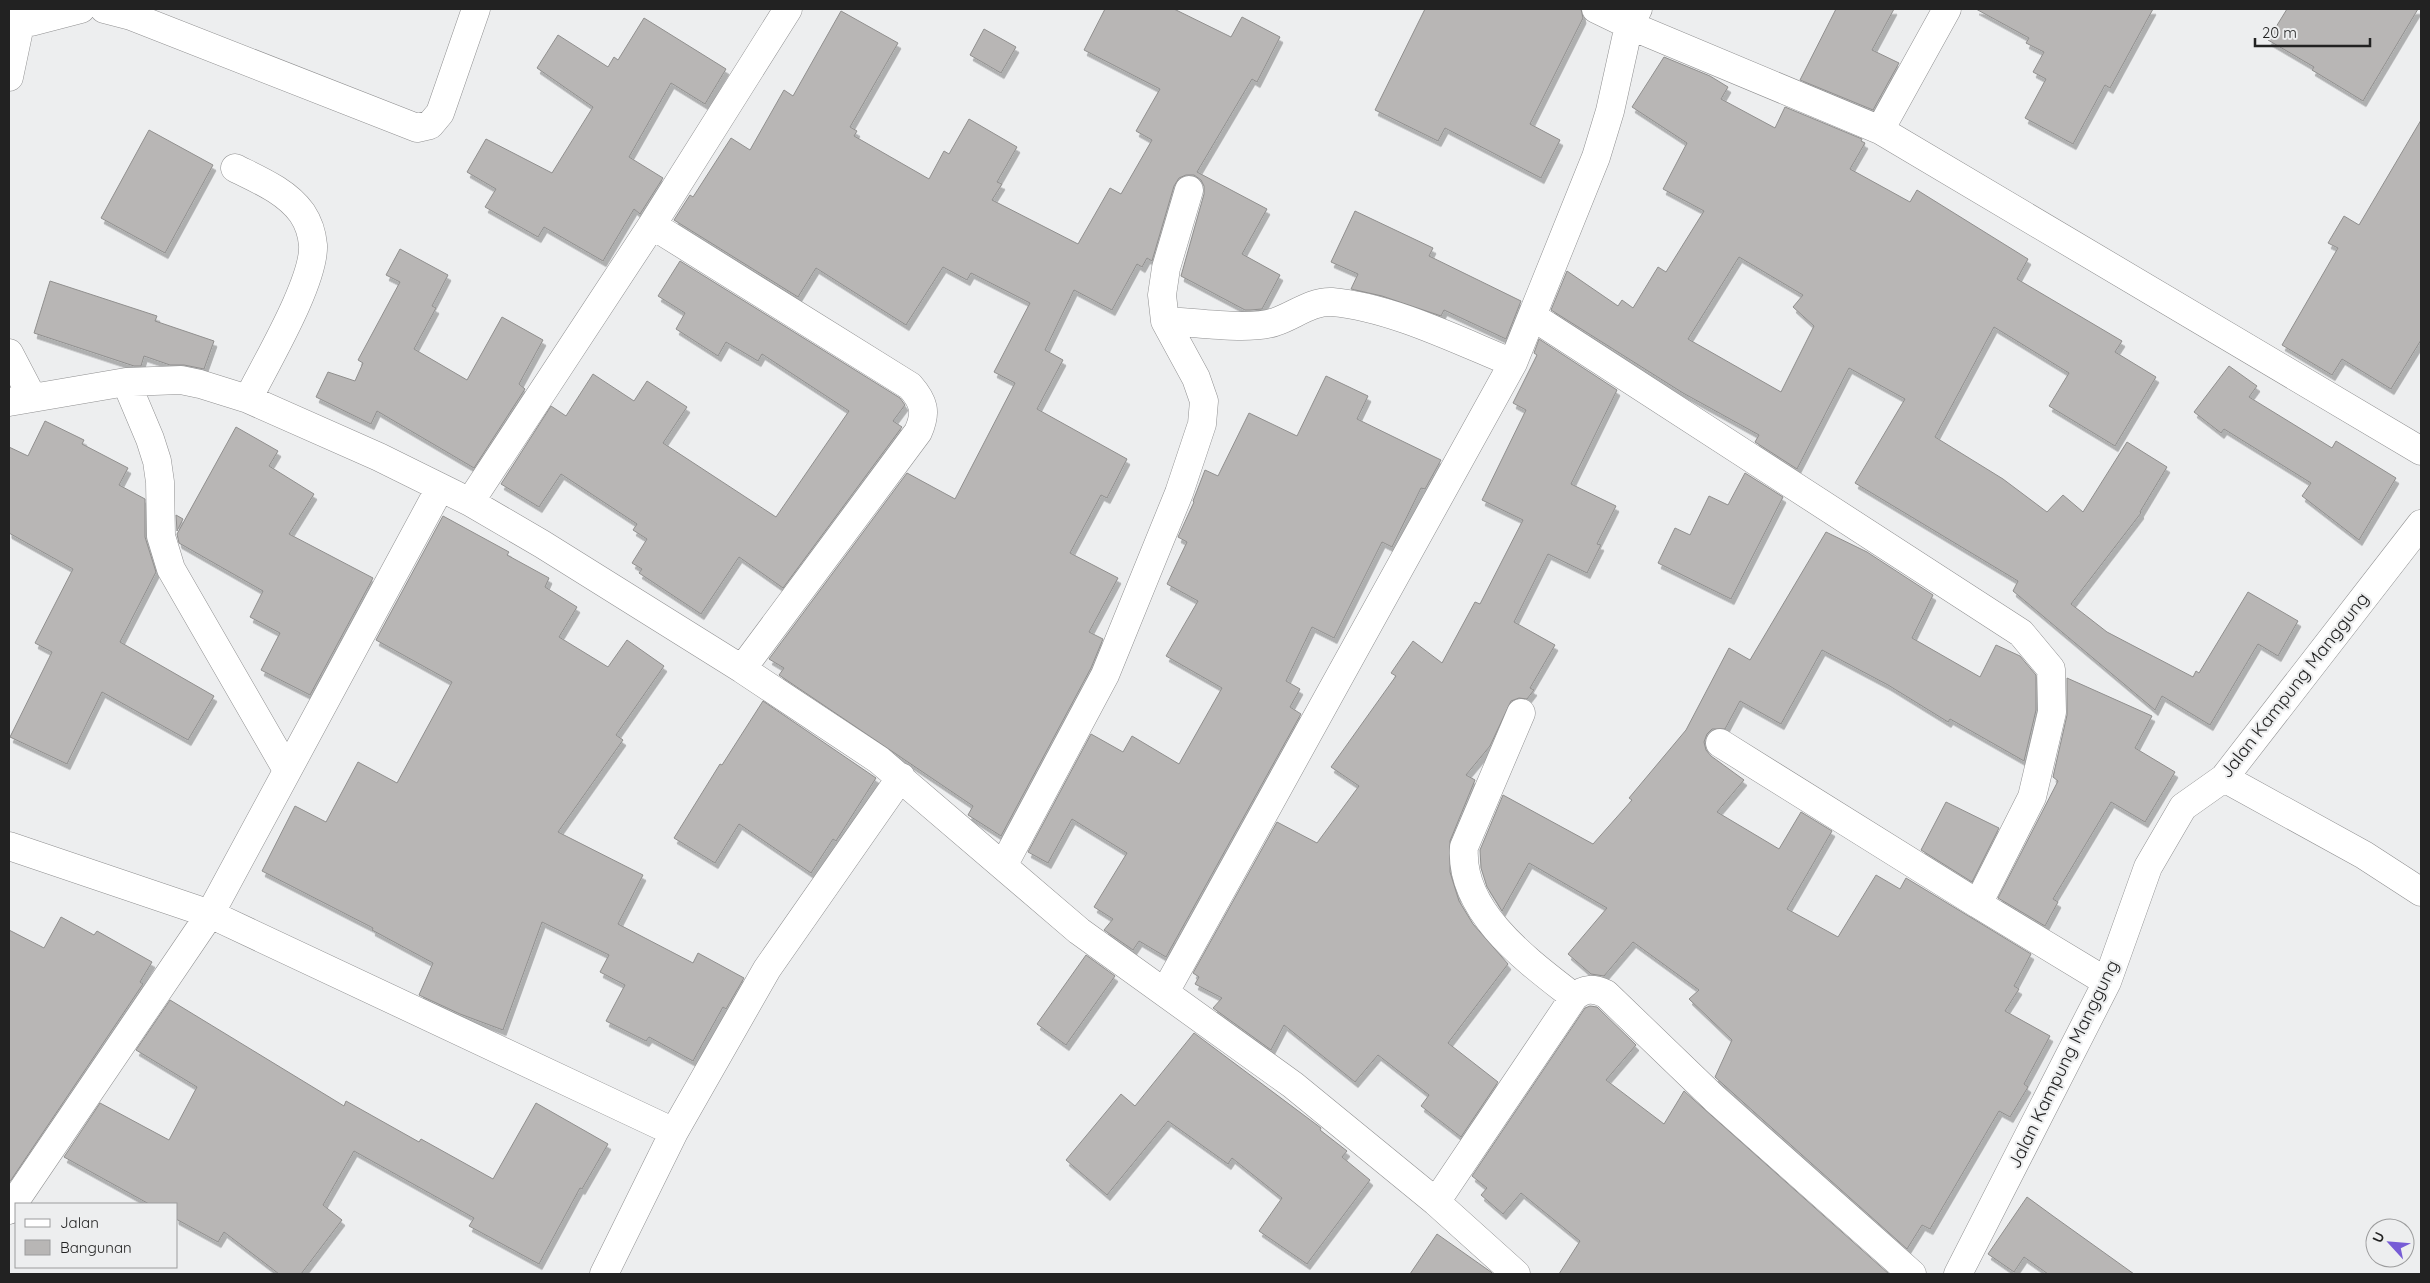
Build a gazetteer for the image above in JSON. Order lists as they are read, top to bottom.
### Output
{
  "streets": {
    "street": ["Jalan Kampung Manggung"]
  },
  "legend": ["Jalan", "Bangunan"],
  "scale_bar": "20 m",
  "north": "top left"
}
